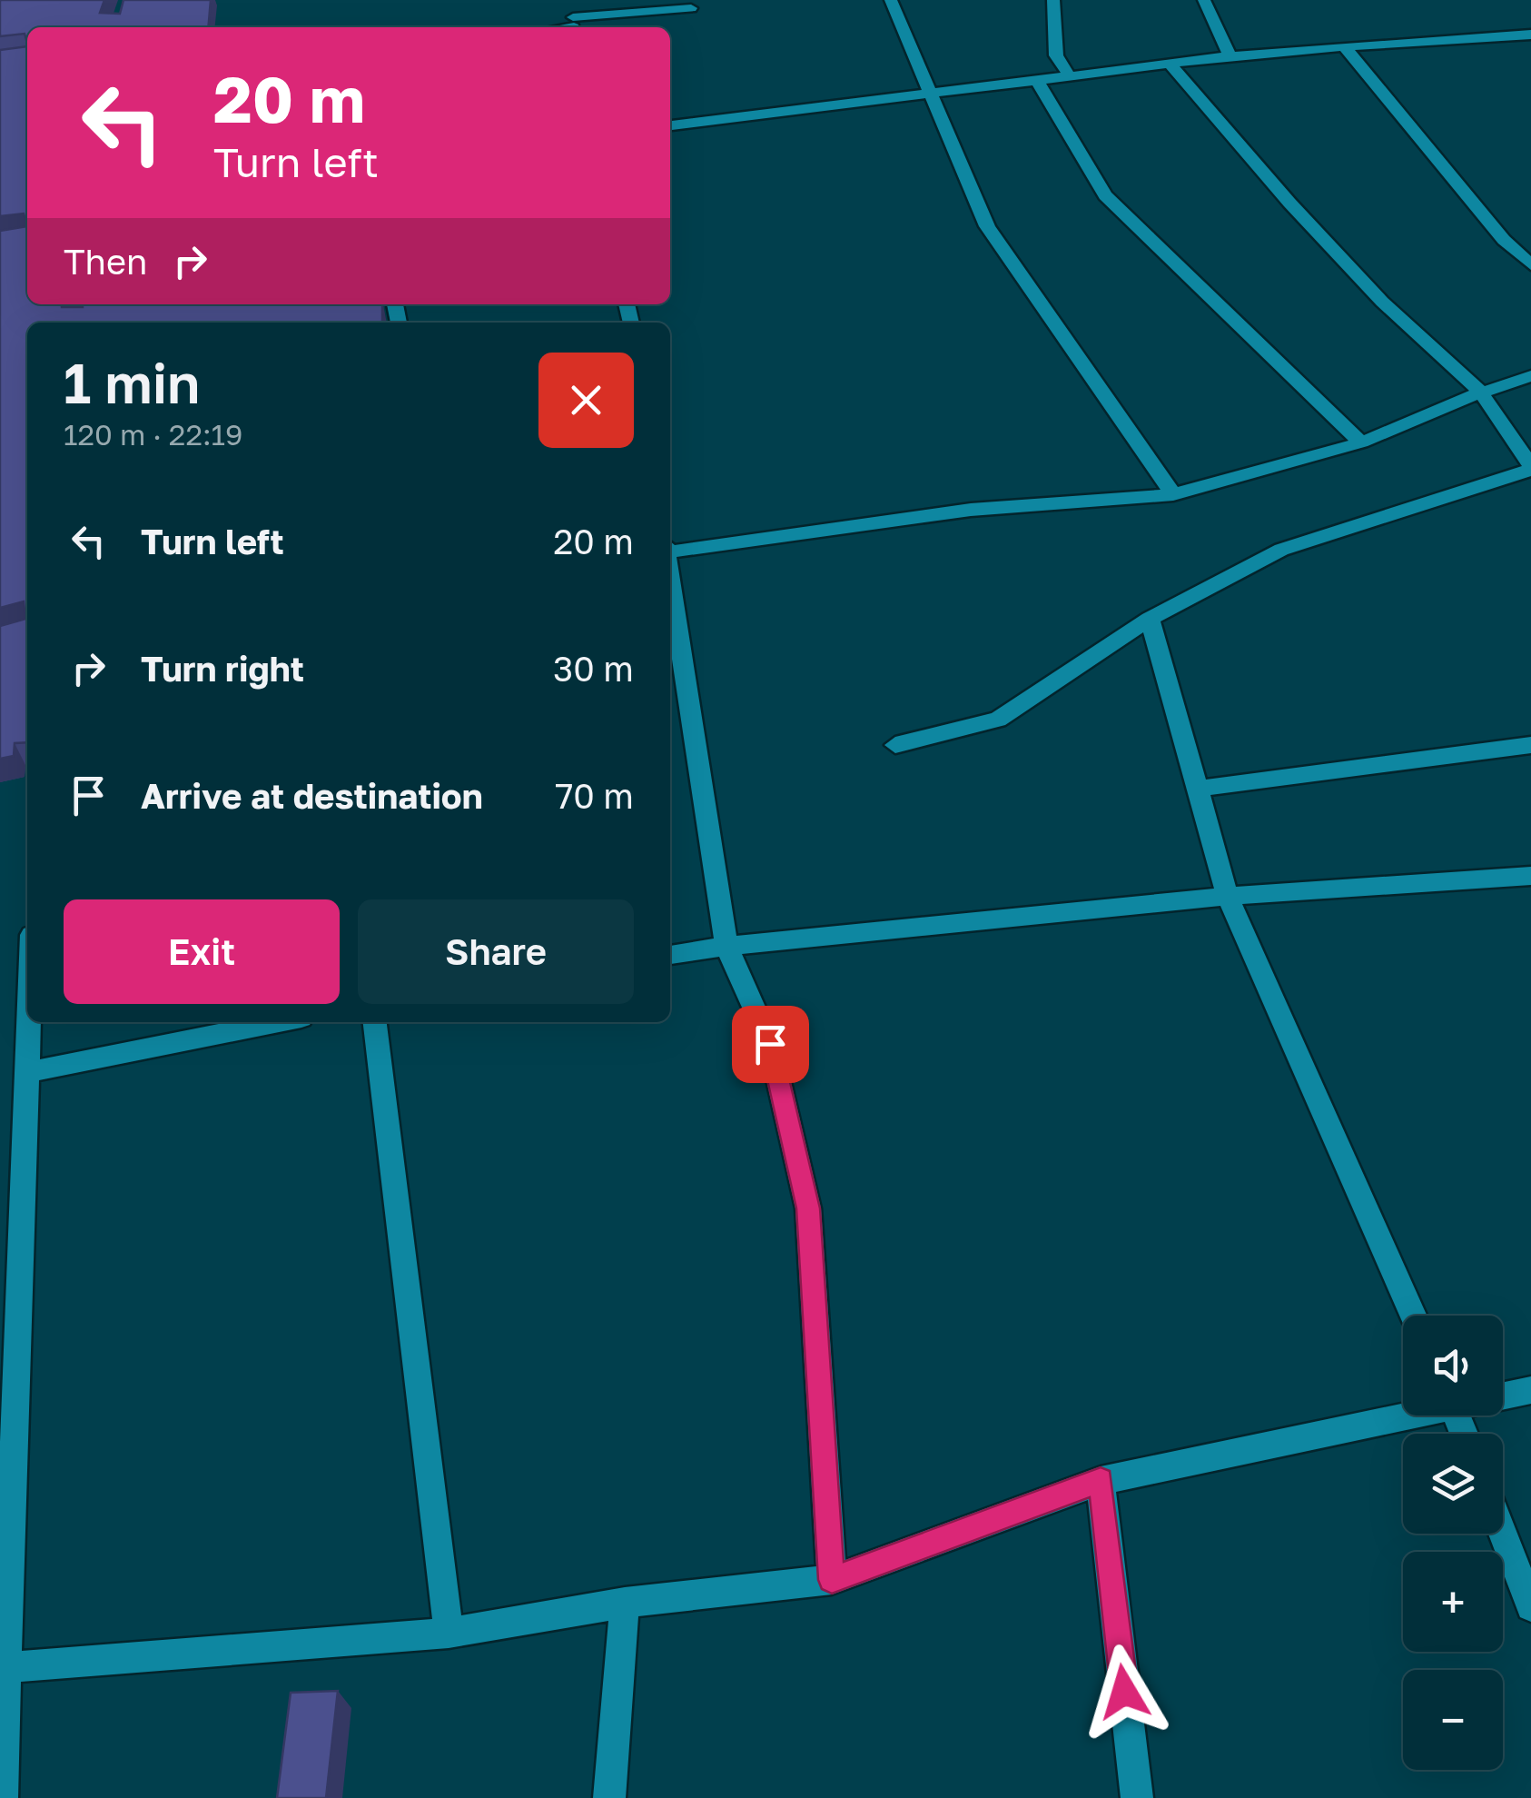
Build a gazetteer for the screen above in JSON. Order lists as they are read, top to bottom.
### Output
{
  "page": {
    "turn": ["20 m", "Turn left"],
    "then": "Then",
    "heading": ["1 min", "120 m · 22:19"],
    "list": [
      {
        "name": "Turn left",
        "value": "20 m"
      },
      {
        "name": "Turn right",
        "value": "30 m"
      },
      {
        "name": "Arrive at destination",
        "value": "70 m"
      }
    ],
    "buttons": ["Exit", "Share"],
    "map_buttons": ["+", "−"]
  }
}
